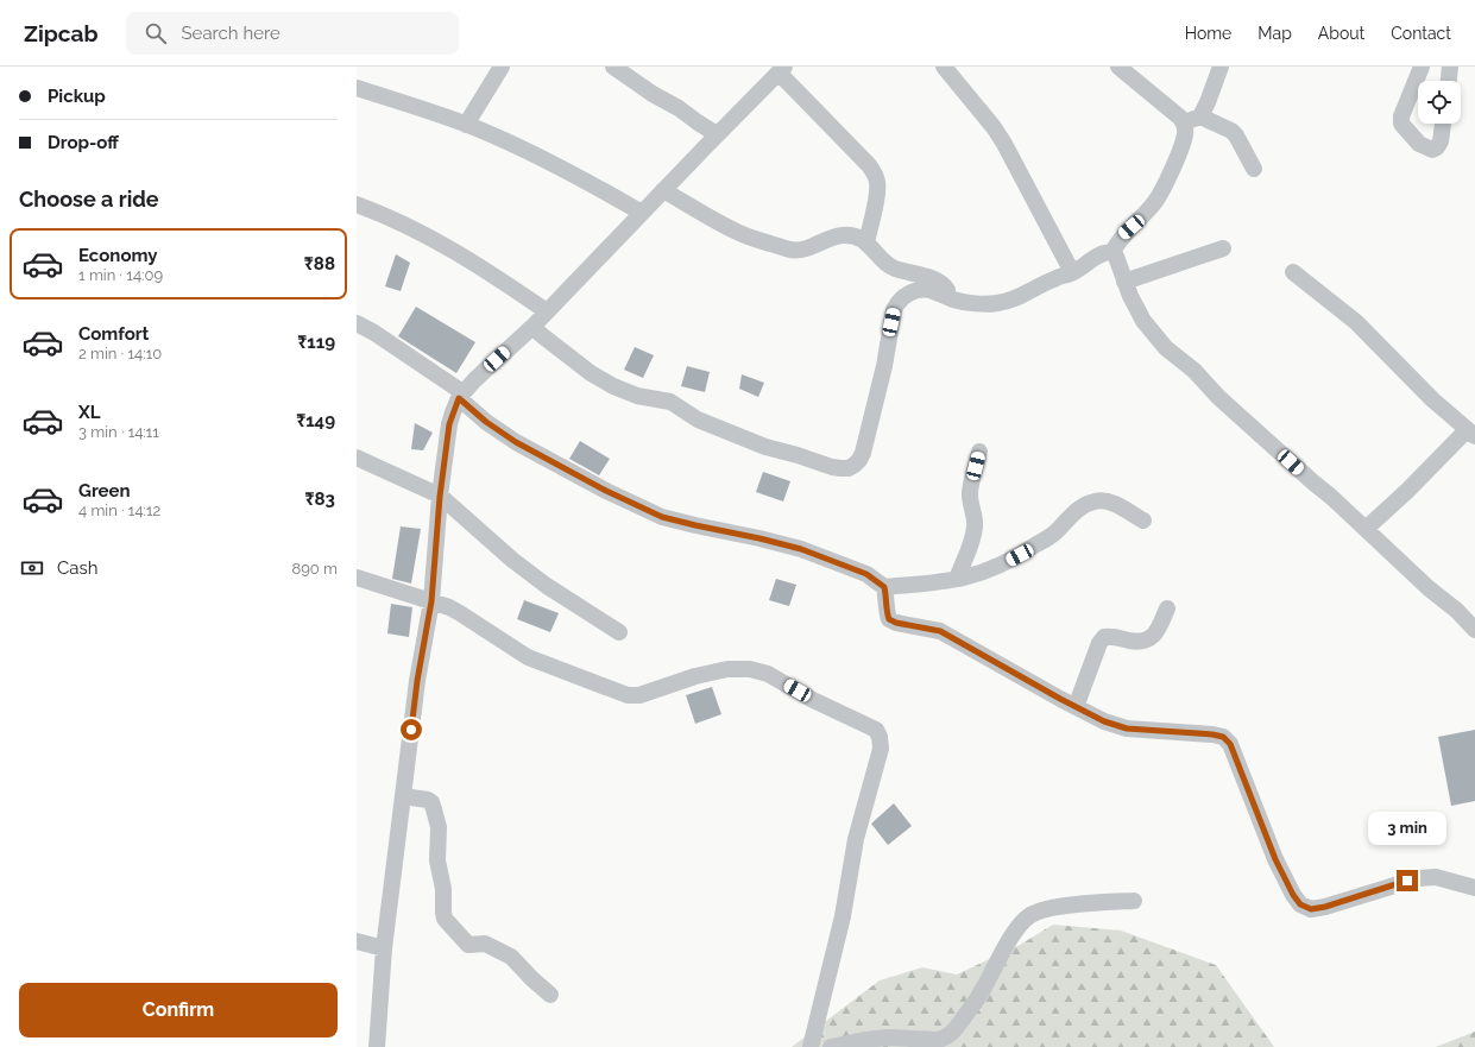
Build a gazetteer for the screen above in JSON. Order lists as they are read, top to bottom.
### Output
{
  "page": {
    "header": "Zipcab",
    "search": "Search here",
    "nav": [
      "Home",
      "Map",
      "About",
      "Contact"
    ],
    "banner": ["Pickup", "Drop-off"],
    "heading": "Choose a ride",
    "list": [
      {
        "name": "Economy",
        "note": "1 min · 14:09",
        "value": "₹88"
      },
      {
        "name": "Comfort",
        "note": "2 min · 14:10",
        "value": "₹119"
      },
      {
        "name": "XL",
        "note": "3 min · 14:11",
        "value": "₹149"
      },
      {
        "name": "Green",
        "note": "4 min · 14:12",
        "value": "₹83"
      }
    ],
    "pay": ["Cash", "890 m"],
    "bubble": "3 min",
    "buttons": "Confirm"
  }
}
